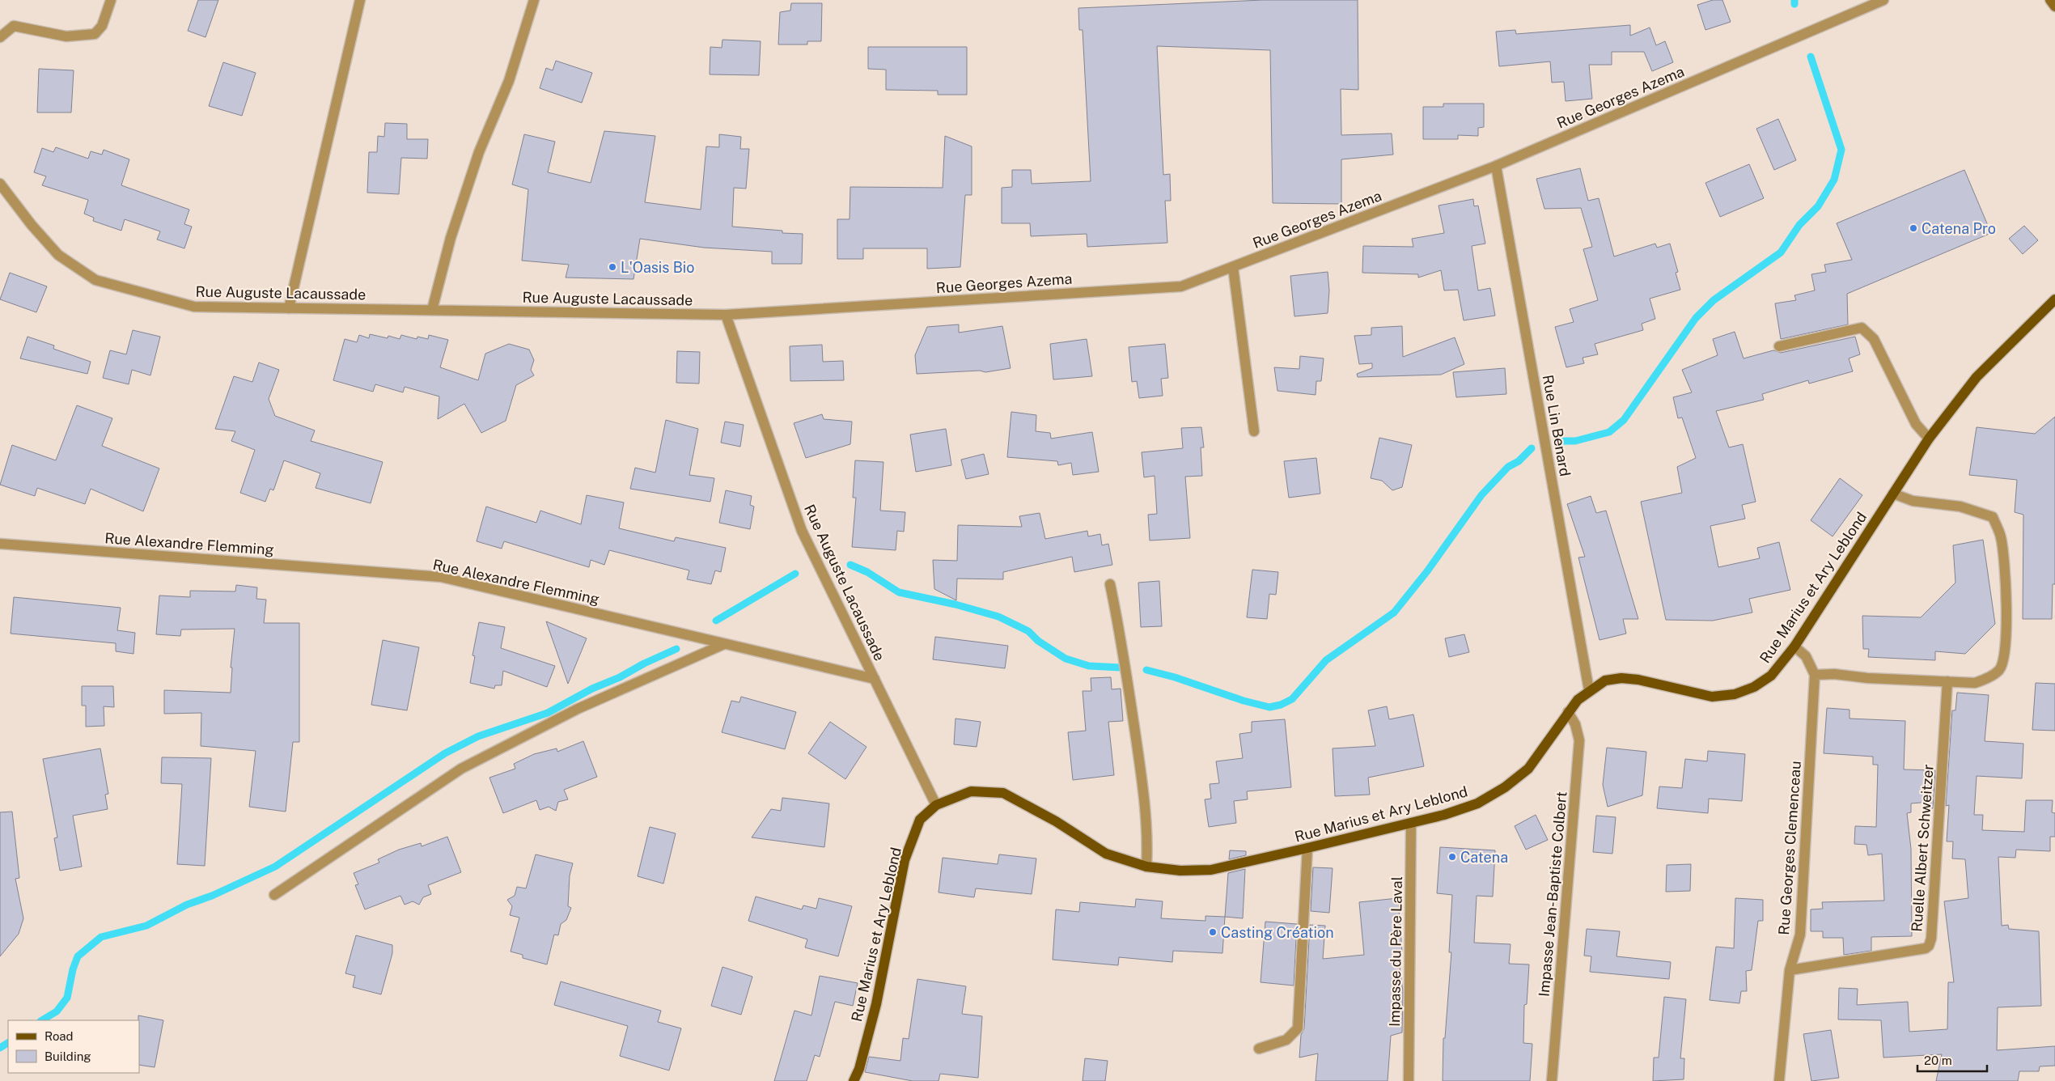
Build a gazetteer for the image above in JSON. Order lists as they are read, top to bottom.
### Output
{
  "streets": {
    "main road": ["Rue Marius et Ary Leblond"],
    "street": [
      "Rue Georges Azema",
      "Rue Auguste Lacaussade",
      "Rue Lin Benard",
      "Rue Alexandre Flemming",
      "Rue Georges Clemenceau",
      "Ruelle Albert Schweitzer",
      "Impasse Jean-Baptiste Colbert",
      "Impasse du Père Laval"
    ]
  },
  "crossings": [
    ["Rue Georges Azema", "Rue Auguste Lacaussade"],
    ["Rue Georges Azema", "Rue Lin Benard"],
    ["Rue Auguste Lacaussade", "Rue Alexandre Flemming"],
    ["Rue Auguste Lacaussade", "Rue Marius et Ary Leblond"],
    ["Rue Lin Benard", "Rue Marius et Ary Leblond"],
    ["Rue Marius et Ary Leblond", "Rue Georges Clemenceau"],
    ["Rue Marius et Ary Leblond", "Impasse Jean-Baptiste Colbert"],
    ["Rue Marius et Ary Leblond", "Impasse du Père Laval"],
    ["Rue Georges Clemenceau", "Ruelle Albert Schweitzer"]
  ],
  "places": [
    "Catena Pro",
    "L'Oasis Bio",
    "Catena",
    "Casting Création"
  ],
  "legend": ["Road", "Building"],
  "scale_bar": "20 m"
}
